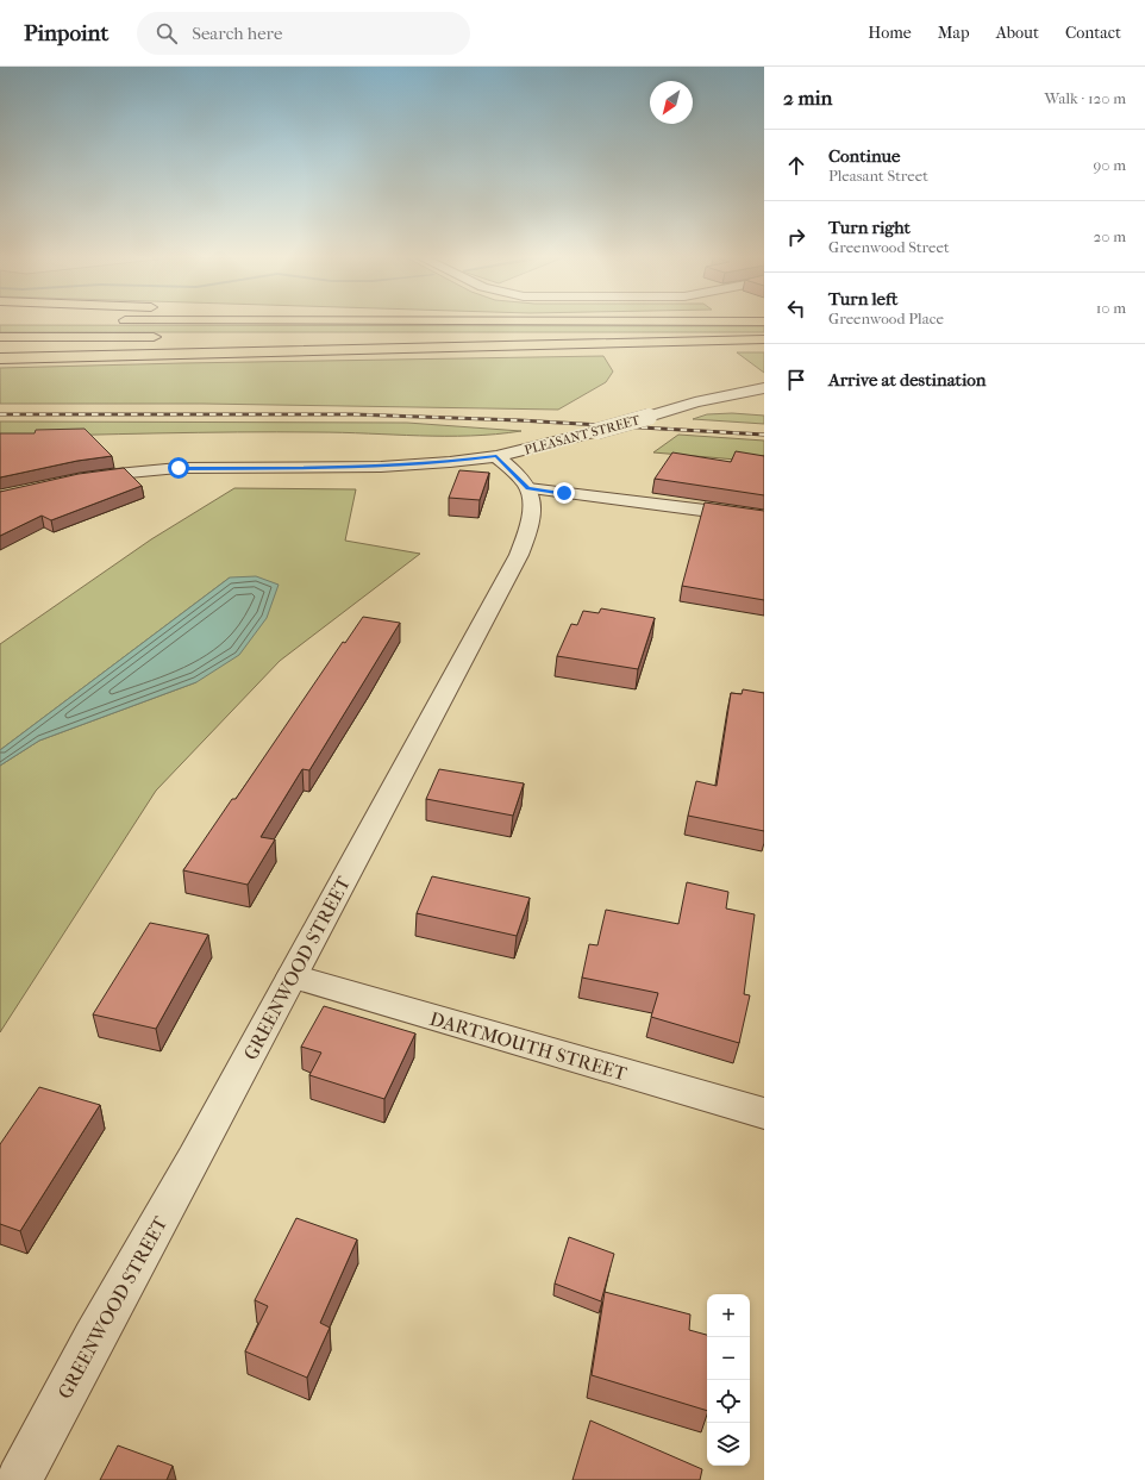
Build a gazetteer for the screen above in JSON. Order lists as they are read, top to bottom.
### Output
{
  "streets": {
    "street": ["PLEASANT STREET", "GREENWOOD STREET", "DARTMOUTH STREET"]
  },
  "crossings": [
    ["GREENWOOD STREET", "DARTMOUTH STREET"]
  ],
  "north": "bottom left",
  "page": {
    "header": "Pinpoint",
    "search": "Search here",
    "nav": [
      "Home",
      "Map",
      "About",
      "Contact"
    ],
    "heading": ["2 min", "Walk · 120 m"],
    "list": [
      ["Continue", "Pleasant Street", "90 m"],
      ["Turn right", "Greenwood Street", "20 m"],
      ["Turn left", "Greenwood Place", "10 m"],
      "Arrive at destination"
    ],
    "map_buttons": ["+", "−"]
  }
}
